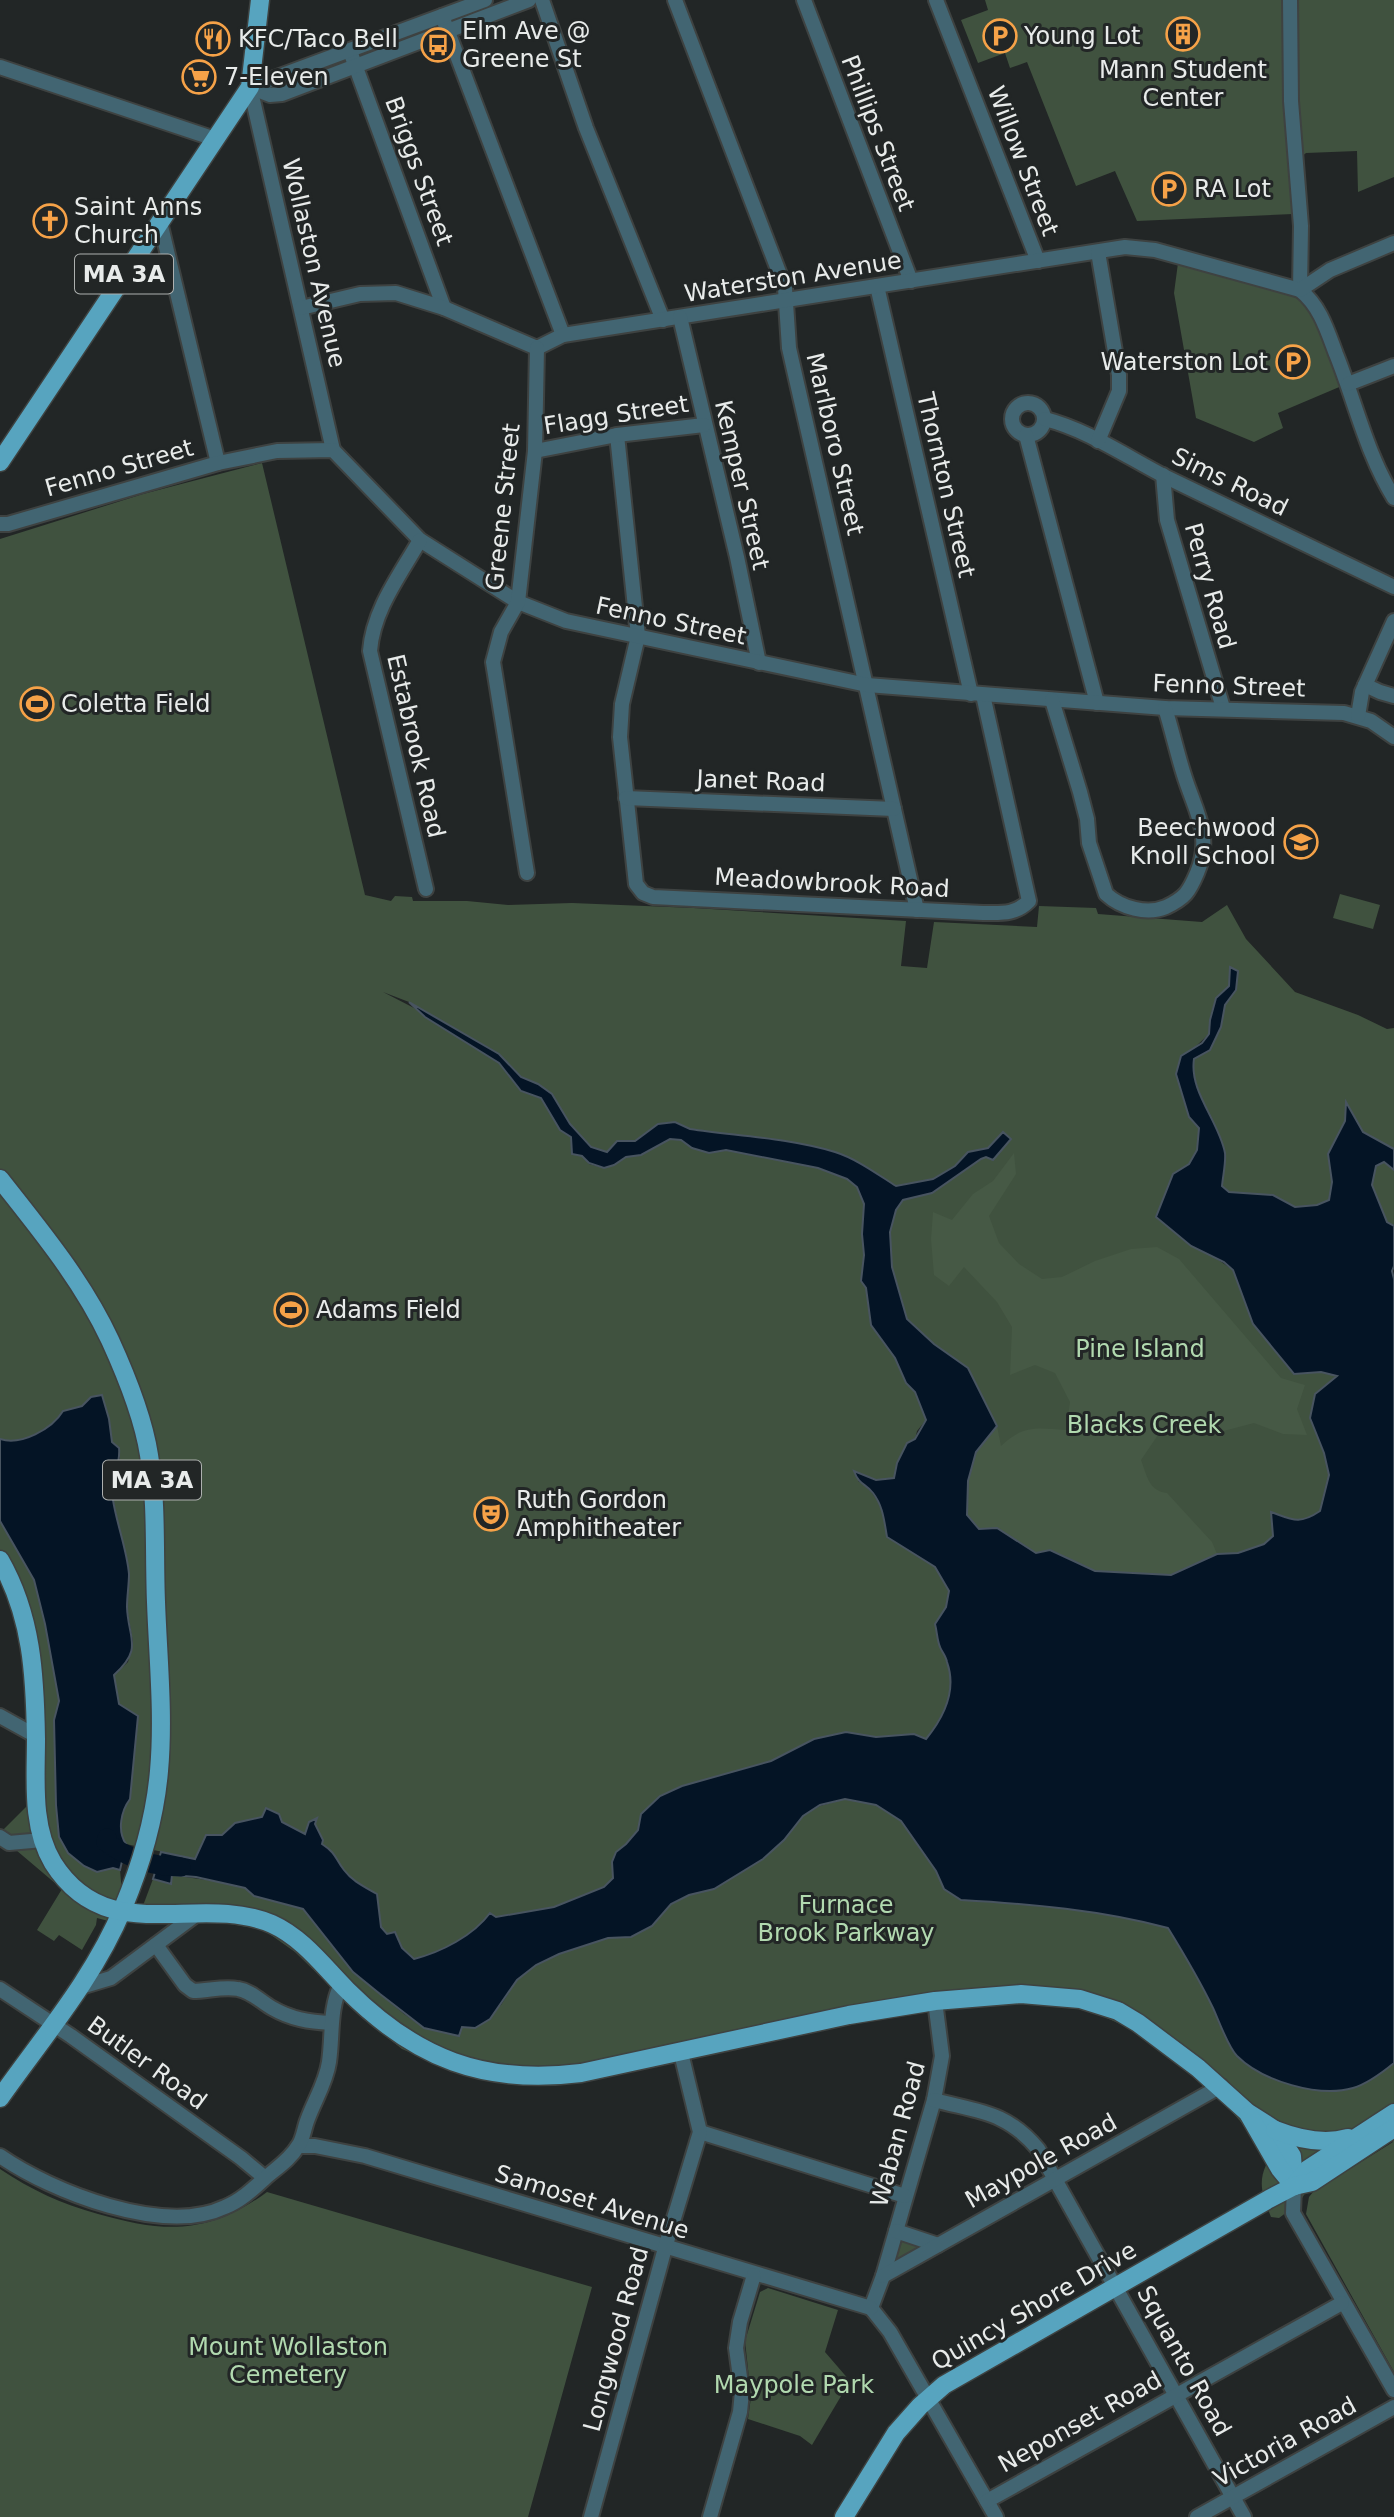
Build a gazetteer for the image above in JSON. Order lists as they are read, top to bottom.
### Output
{
  "streets": {
    "main road": ["MA 3A", "Quincy Shore Drive"],
    "street": [
      "Phillips Street",
      "Willow Street",
      "Briggs Street",
      "Wollaston Avenue",
      "Waterston Avenue",
      "Flagg Street",
      "Marlboro Street",
      "Fenno Street",
      "Sims Road",
      "Kemper Street",
      "Thornton Street",
      "Greene Street",
      "Perry Road",
      "Estabrook Road",
      "Janet Road",
      "Meadowbrook Road",
      "Butler Road",
      "Waban Road",
      "Maypole Road",
      "Samoset Avenue",
      "Longwood Road",
      "Squanto Road",
      "Neponset Road",
      "Victoria Road"
    ]
  },
  "crossings": [
    ["Phillips Street", "Waterston Avenue"],
    ["Willow Street", "Waterston Avenue"],
    ["Wollaston Avenue", "MA 3A"],
    ["Wollaston Avenue", "Fenno Street"],
    ["MA 3A", "Butler Road"],
    ["Waterston Avenue", "Marlboro Street"],
    ["Waterston Avenue", "Kemper Street"],
    ["Waterston Avenue", "Thornton Street"],
    ["Waterston Avenue", "Greene Street"],
    ["Flagg Street", "Kemper Street"],
    ["Flagg Street", "Greene Street"],
    ["Marlboro Street", "Fenno Street"],
    ["Marlboro Street", "Janet Road"],
    ["Marlboro Street", "Meadowbrook Road"],
    ["Fenno Street", "Sims Road"],
    ["Fenno Street", "Kemper Street"],
    ["Fenno Street", "Thornton Street"],
    ["Fenno Street", "Greene Street"],
    ["Fenno Street", "Perry Road"],
    ["Fenno Street", "Estabrook Road"],
    ["Sims Road", "Perry Road"],
    ["Thornton Street", "Meadowbrook Road"],
    ["Janet Road", "Meadowbrook Road"],
    ["Waban Road", "Maypole Road"],
    ["Waban Road", "Squanto Road"],
    ["Maypole Road", "Squanto Road"],
    ["Samoset Avenue", "Longwood Road"],
    ["Quincy Shore Drive", "Squanto Road"],
    ["Squanto Road", "Neponset Road"],
    ["Squanto Road", "Victoria Road"]
  ],
  "parks": [
    "Pine Island",
    "Blacks Creek",
    "Furnace Brook Parkway",
    "Mount Wollaston Cemetery",
    "Maypole Park"
  ],
  "places": {
    "building": ["Mann Student Center"],
    "parking": ["Young Lot", "RA Lot", "Waterston Lot"],
    "restaurant": ["KFC/Taco Bell"],
    "bus stop": ["Elm Ave @ Greene St"],
    "supermarket": ["7-Eleven"],
    "church": ["Saint Anns Church"],
    "sports": ["Coletta Field", "Adams Field"],
    "school or university": ["Beechwood Knoll School"],
    "theatre": ["Ruth Gordon Amphitheater"]
  }
}
